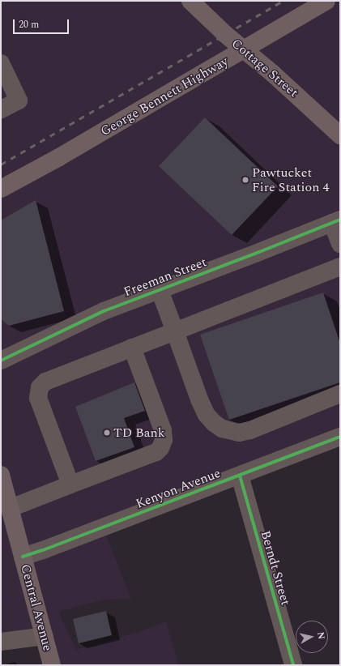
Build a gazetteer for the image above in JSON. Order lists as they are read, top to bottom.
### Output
{
  "streets": {
    "main road": ["Cottage Street", "George Bennett Highway", "Central Avenue"],
    "street": ["Freeman Street", "Kenyon Avenue", "Berndt Street"]
  },
  "crossings": [
    ["Cottage Street", "George Bennett Highway"],
    ["Kenyon Avenue", "Berndt Street"],
    ["Kenyon Avenue", "Central Avenue"]
  ],
  "places": ["Pawtucket Fire Station 4", "TD Bank"],
  "scale_bar": "20 m",
  "north": "right"
}
